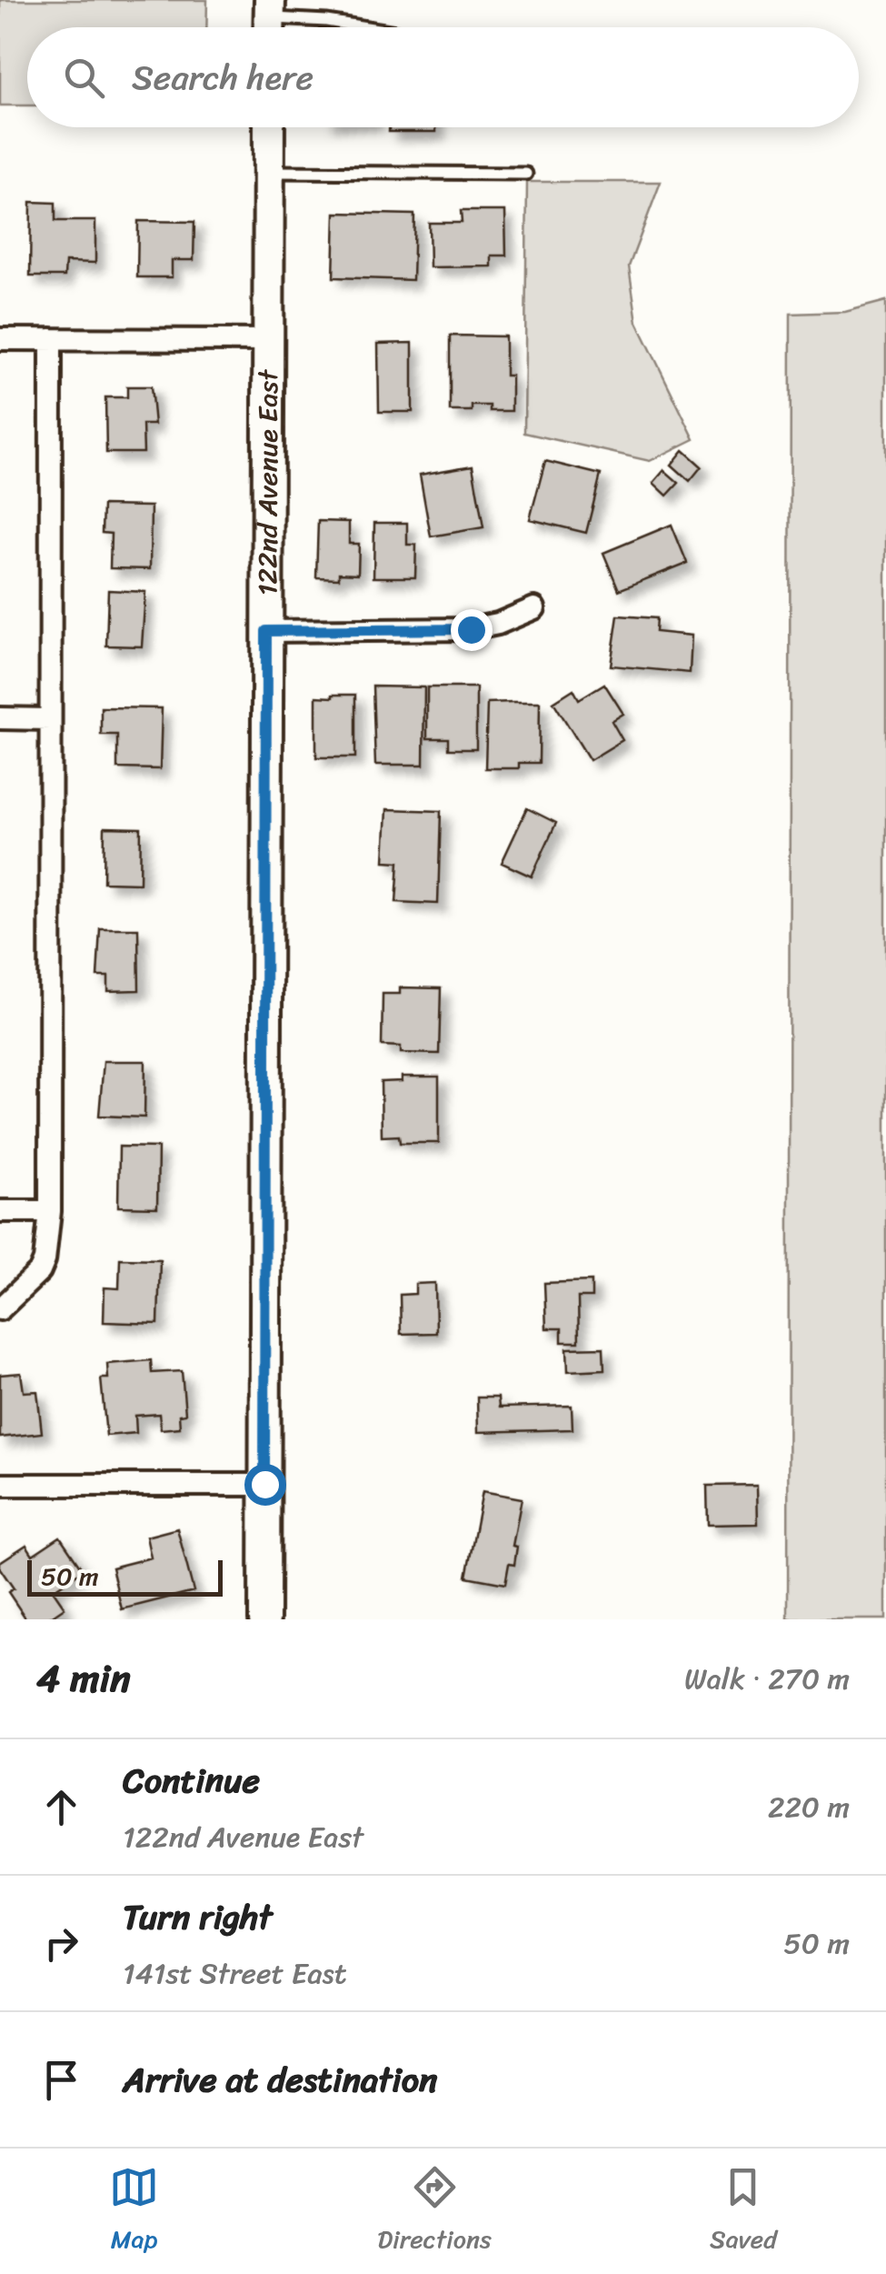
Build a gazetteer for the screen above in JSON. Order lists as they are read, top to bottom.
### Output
{
  "streets": {
    "main road": ["122nd Avenue East"]
  },
  "scale_bar": "50 m",
  "page": {
    "search": "Search here",
    "scale": "50 m",
    "heading": ["4 min", "Walk · 270 m"],
    "list": [
      ["Continue", "122nd Avenue East", "220 m"],
      ["Turn right", "141st Street East", "50 m"],
      "Arrive at destination"
    ],
    "nav": ["Map", "Directions", "Saved"]
  }
}
